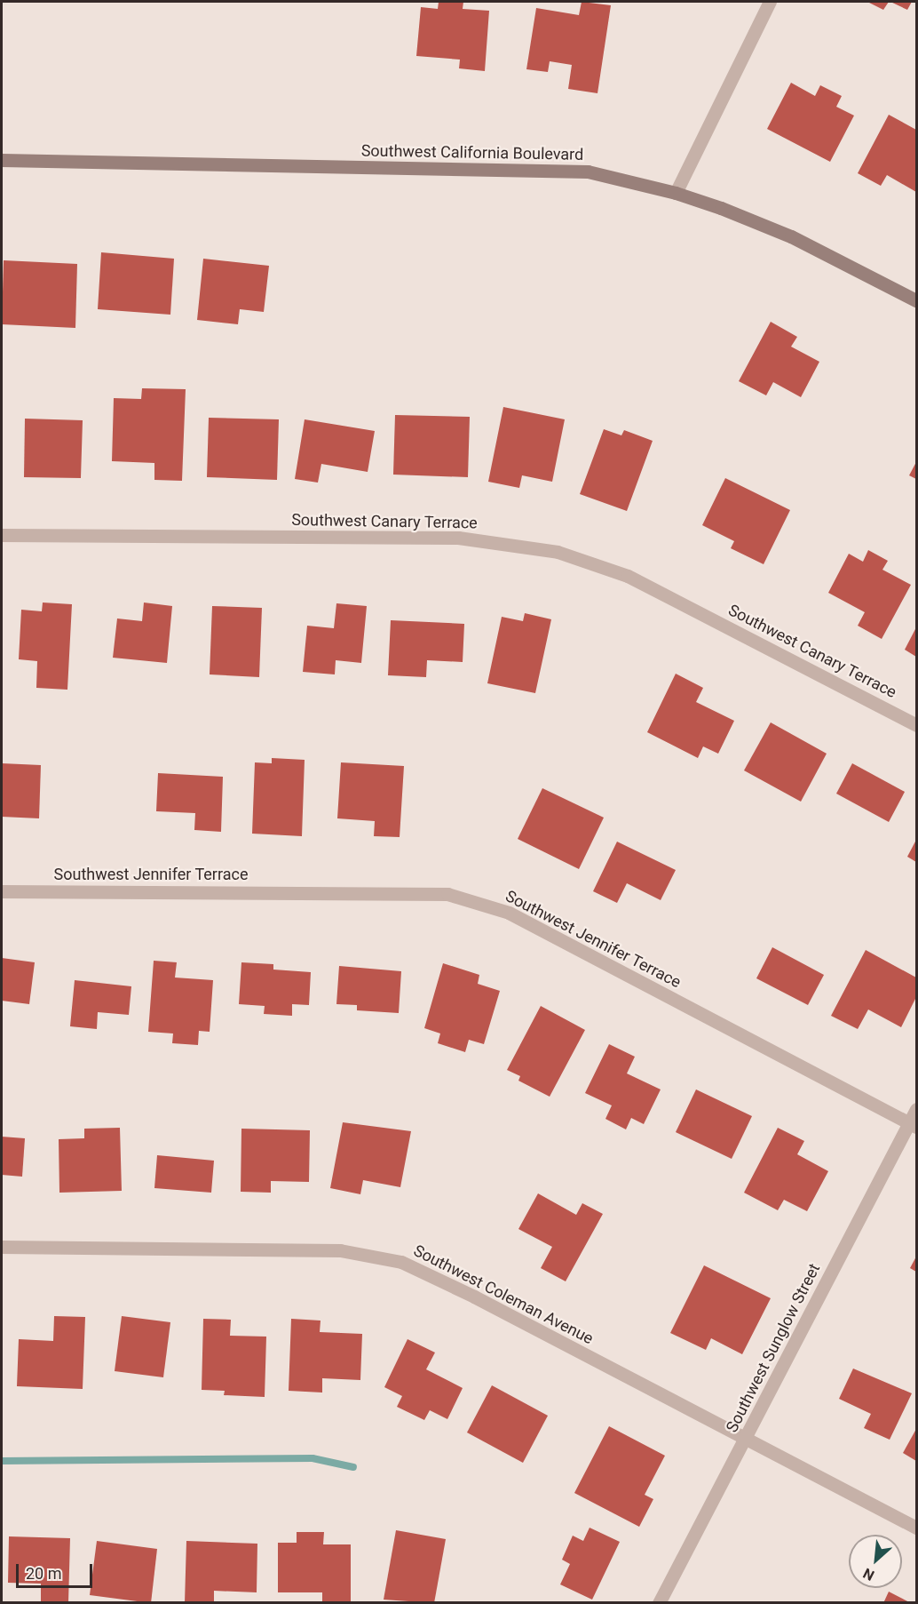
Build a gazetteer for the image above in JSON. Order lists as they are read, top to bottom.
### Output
{
  "streets": {
    "street": [
      "Southwest California Boulevard",
      "Southwest Canary Terrace",
      "Southwest Jennifer Terrace",
      "Southwest Coleman Avenue",
      "Southwest Sunglow Street"
    ]
  },
  "crossings": [
    ["Southwest Jennifer Terrace", "Southwest Sunglow Street"],
    ["Southwest Coleman Avenue", "Southwest Sunglow Street"]
  ],
  "scale_bar": "20 m",
  "north": "bottom left"
}
